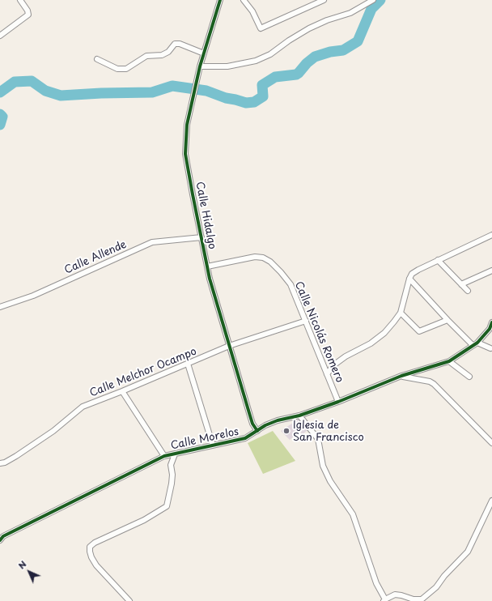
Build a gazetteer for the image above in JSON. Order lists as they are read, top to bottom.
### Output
{
  "streets": {
    "street": [
      "Calle Hidalgo",
      "Calle Allende",
      "Calle Nicolás Romero",
      "Calle Melchor Ocampo",
      "Calle Morelos"
    ]
  },
  "crossings": [
    ["Calle Hidalgo", "Calle Allende"],
    ["Calle Hidalgo", "Calle Nicolás Romero"],
    ["Calle Hidalgo", "Calle Melchor Ocampo"],
    ["Calle Hidalgo", "Calle Morelos"],
    ["Calle Nicolás Romero", "Calle Melchor Ocampo"],
    ["Calle Nicolás Romero", "Calle Morelos"]
  ],
  "places": ["Iglesia de San Francisco"],
  "north": "top left"
}
